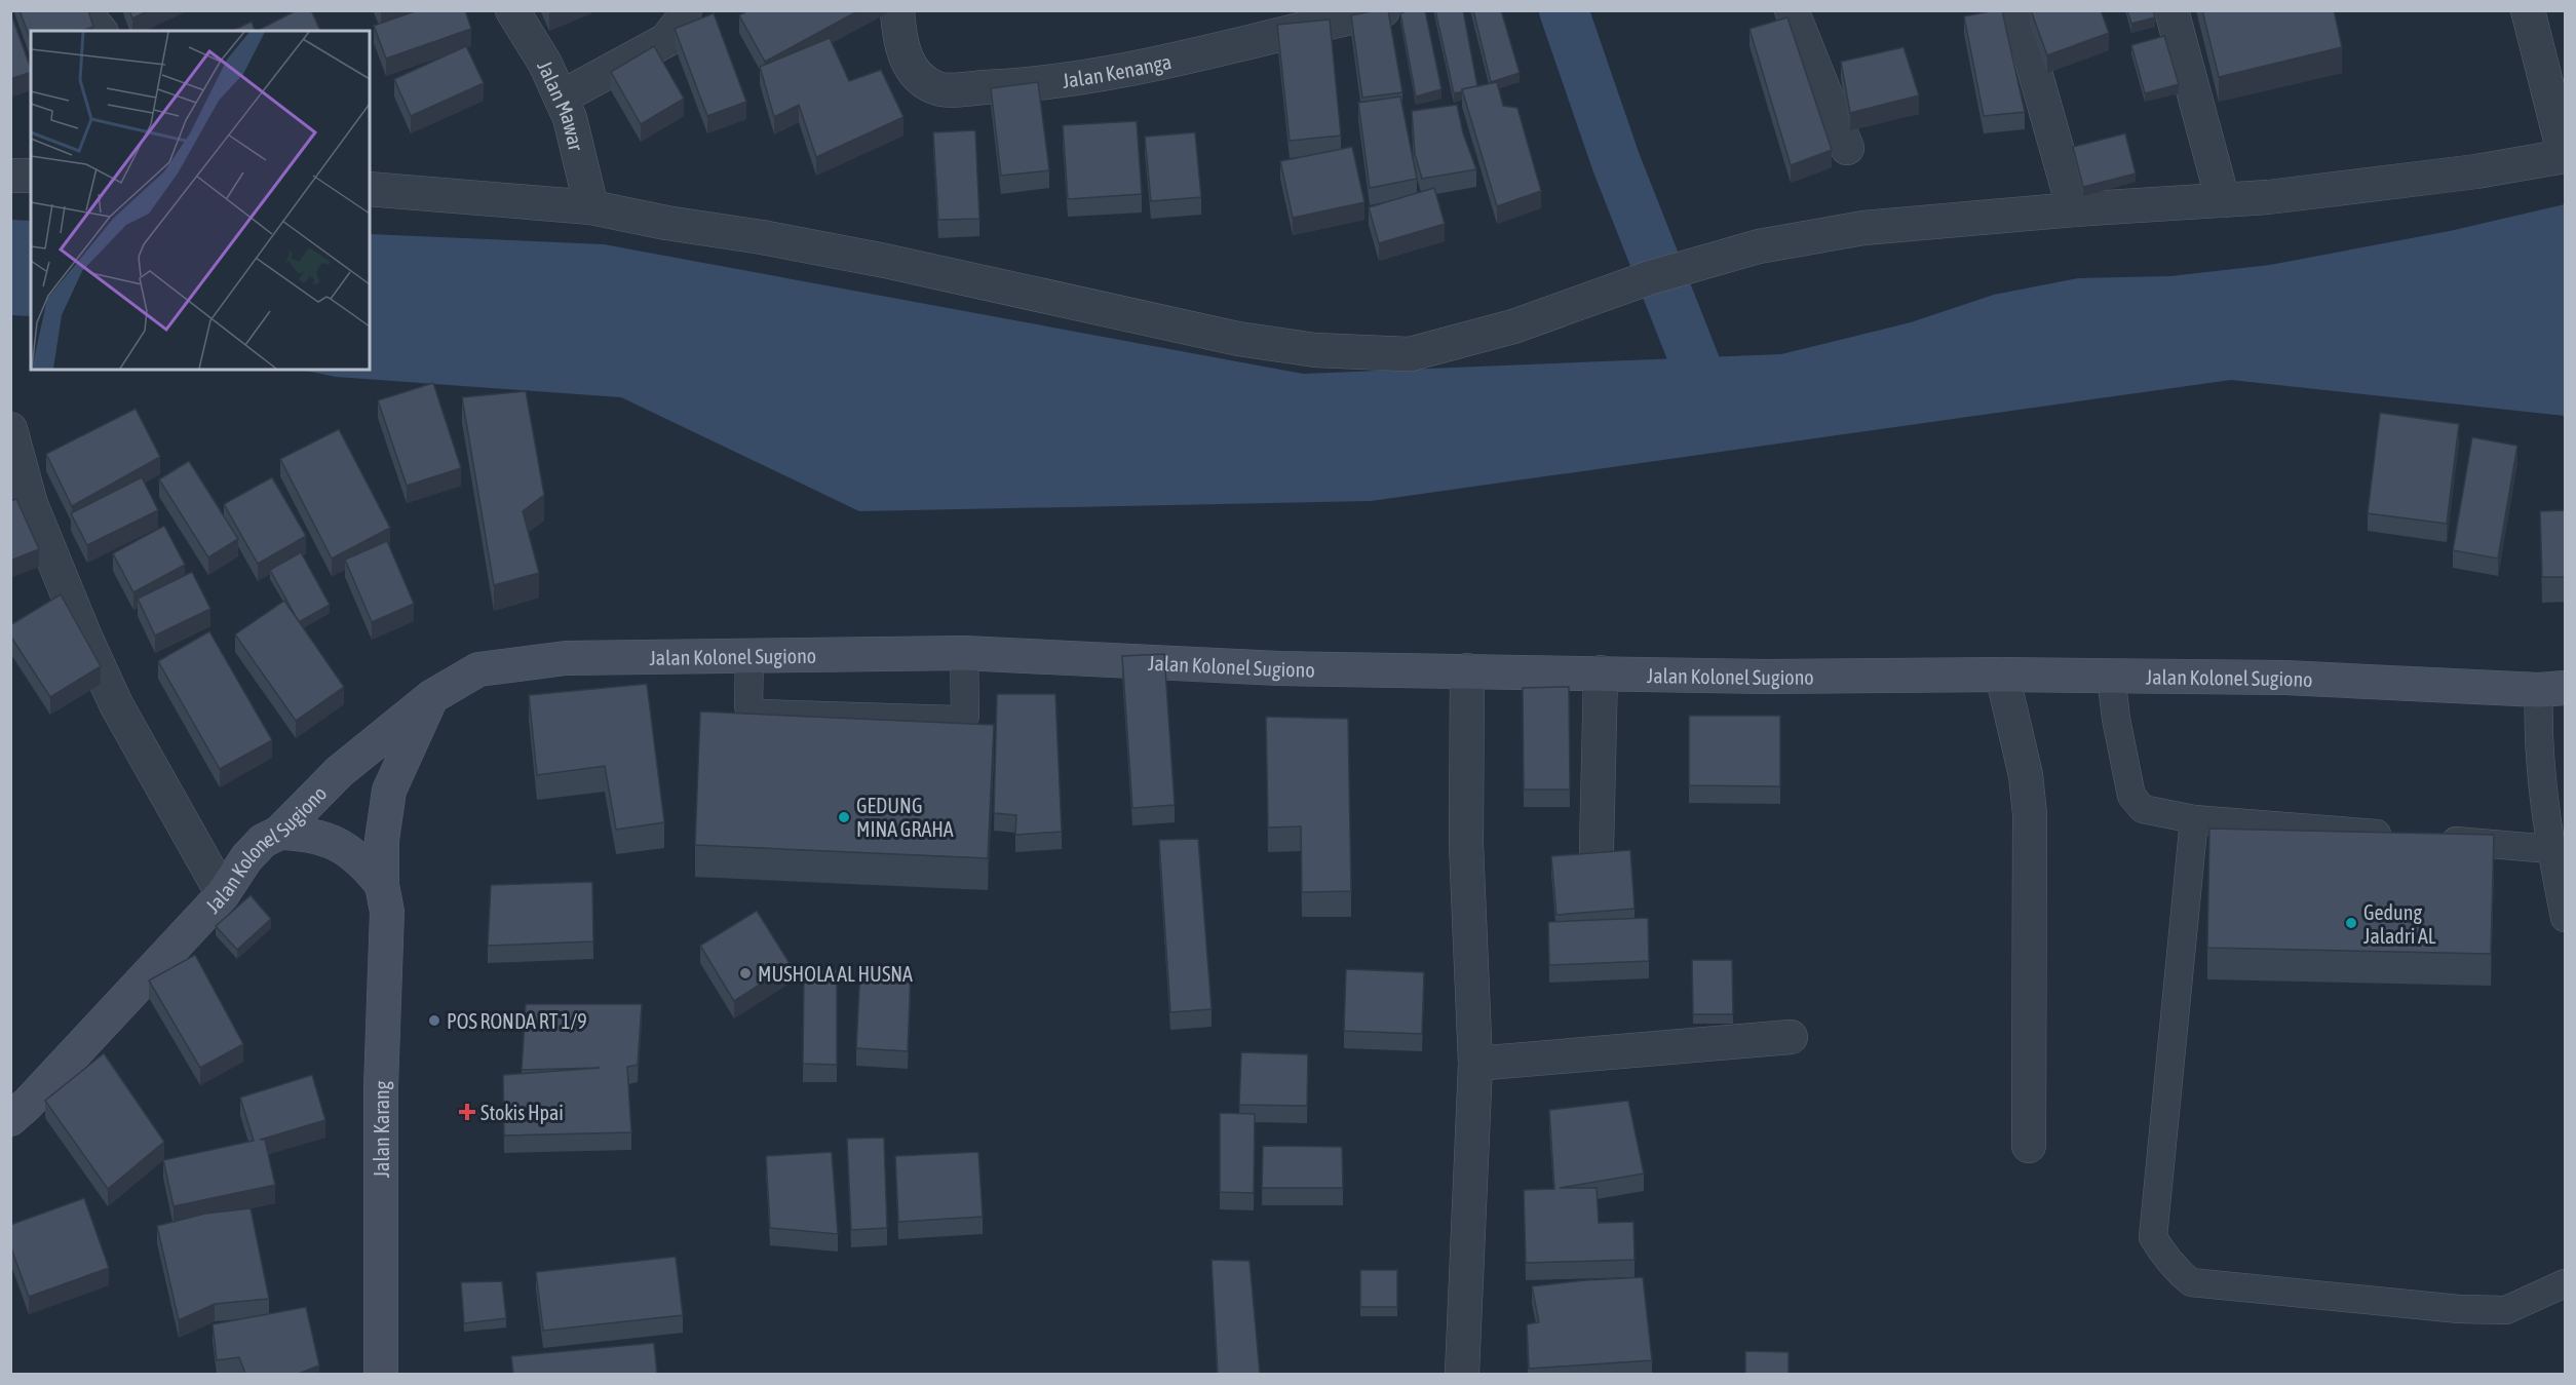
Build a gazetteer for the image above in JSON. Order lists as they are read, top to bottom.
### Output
{
  "streets": {
    "street": [
      "Jalan Kenanga",
      "Jalan Mawar",
      "Jalan Kolonel Sugiono",
      "Jalan Karang"
    ]
  },
  "crossings": [
    ["Jalan Kolonel Sugiono", "Jalan Karang"]
  ],
  "places": {
    "other": [
      "GEDUNG MINA GRAHA",
      "Gedung Jaladri AL",
      "MUSHOLA AL HUSNA",
      "POS RONDA RT 1/9"
    ],
    "health": ["Stokis Hpai"]
  }
}
